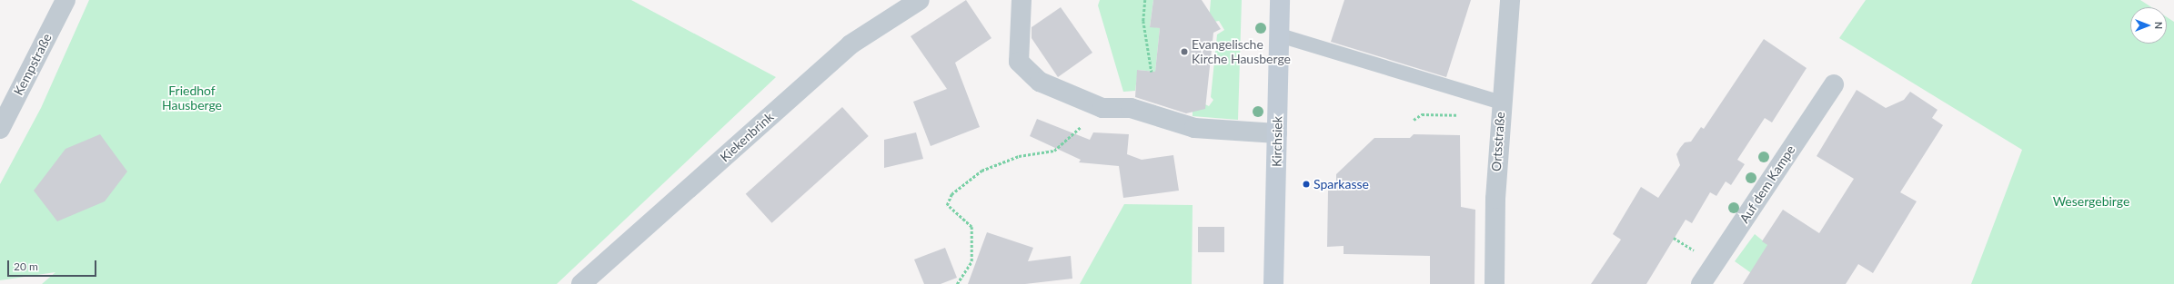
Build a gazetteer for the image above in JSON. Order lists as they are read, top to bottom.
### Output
{
  "streets": {
    "main road": ["Kirchsiek"],
    "street": [
      "Kempstraße",
      "Kiekenbrink",
      "Ortsstraße",
      "Auf dem Kampe"
    ]
  },
  "parks": ["Friedhof Hausberge", "Wesergebirge"],
  "places": ["Evangelische Kirche Hausberge", "Sparkasse"],
  "scale_bar": "20 m",
  "north": "right"
}
